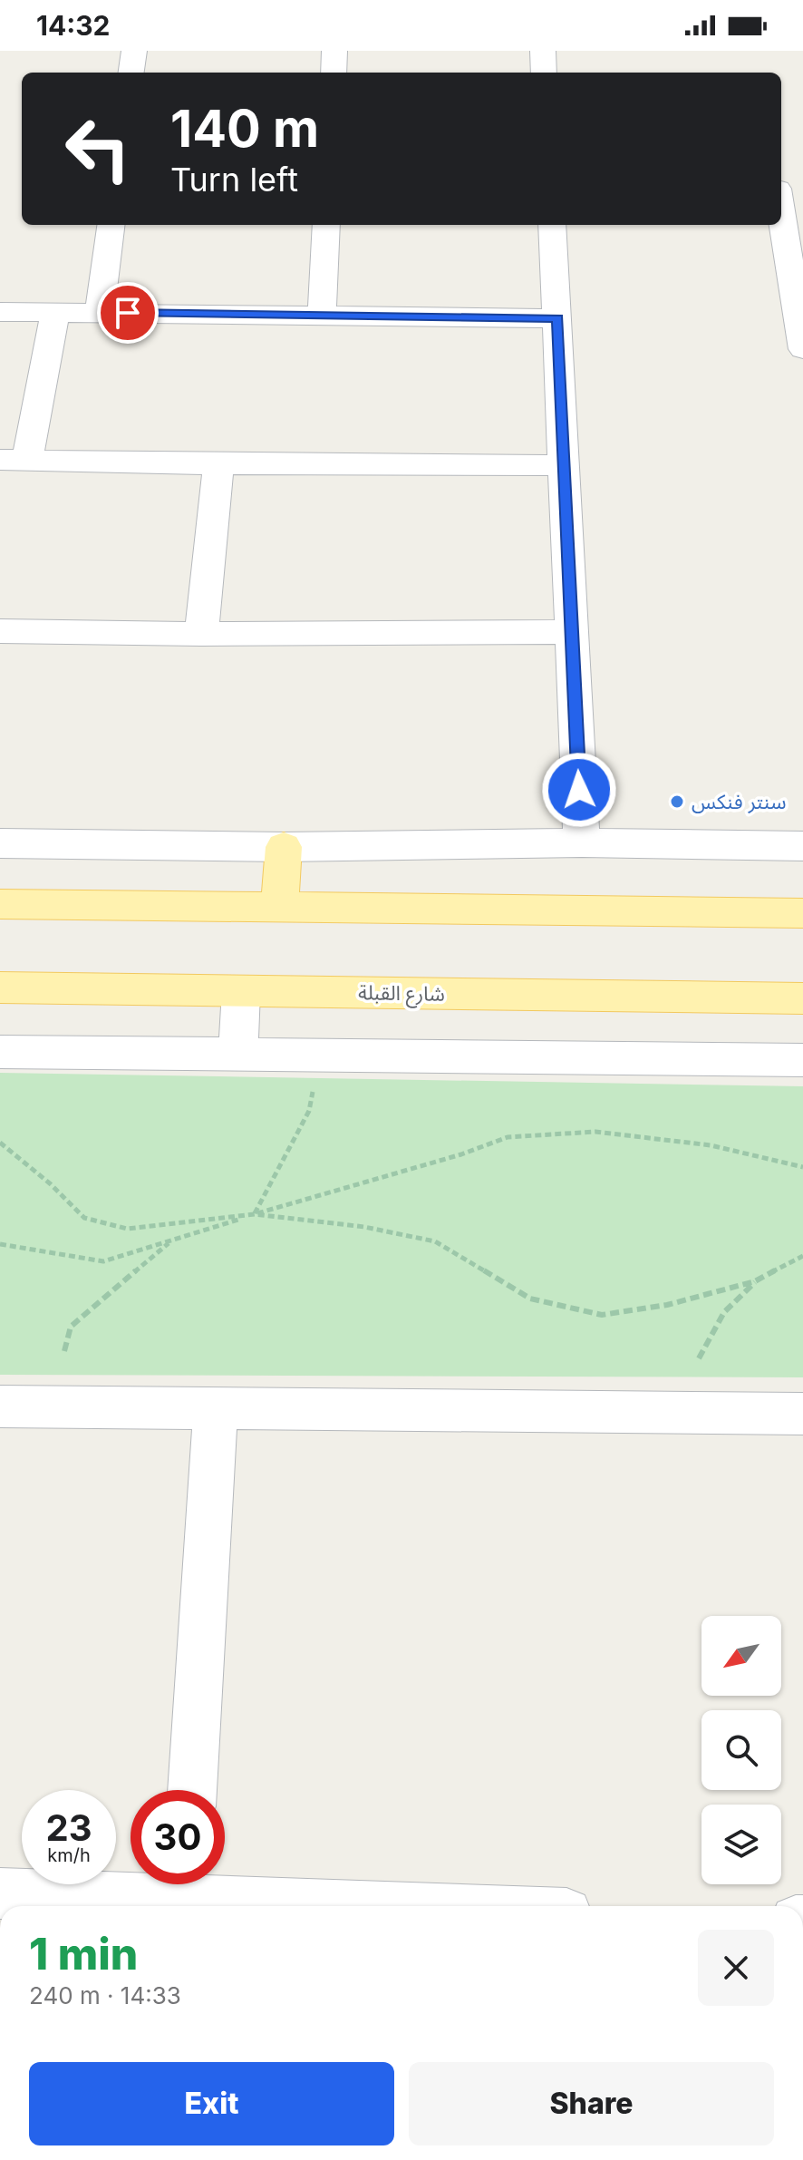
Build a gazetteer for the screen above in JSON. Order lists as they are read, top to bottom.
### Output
{
  "streets": {
    "main road": ["شارع القبلة"]
  },
  "places": ["سنتر فنكس"],
  "north": "bottom left",
  "page": {
    "status": "14:32",
    "turn": ["140 m", "Turn left"],
    "speed": "23 km/h",
    "limit": "30",
    "heading": ["1 min", "240 m · 14:33"],
    "buttons": ["Exit", "Share"]
  }
}
